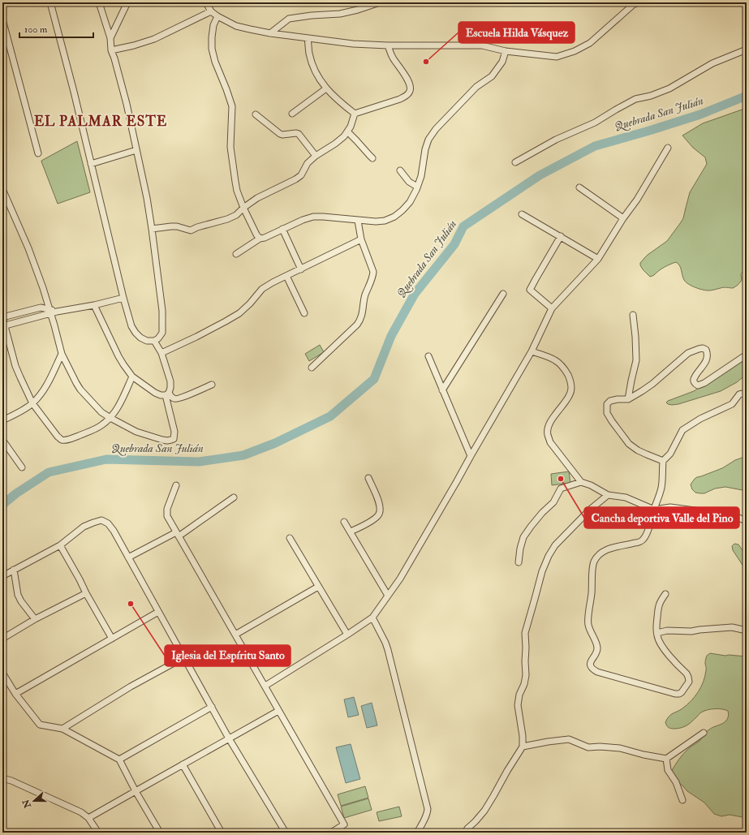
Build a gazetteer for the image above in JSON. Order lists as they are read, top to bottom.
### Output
{
  "districts": ["EL PALMAR ESTE"],
  "water": ["Quebrada San Julián"],
  "places": ["Escuela Hilda Vásquez", "Cancha deportiva Valle del Pino", "Iglesia del Espíritu Santo"],
  "scale_bar": "100 m",
  "north": "left"
}
